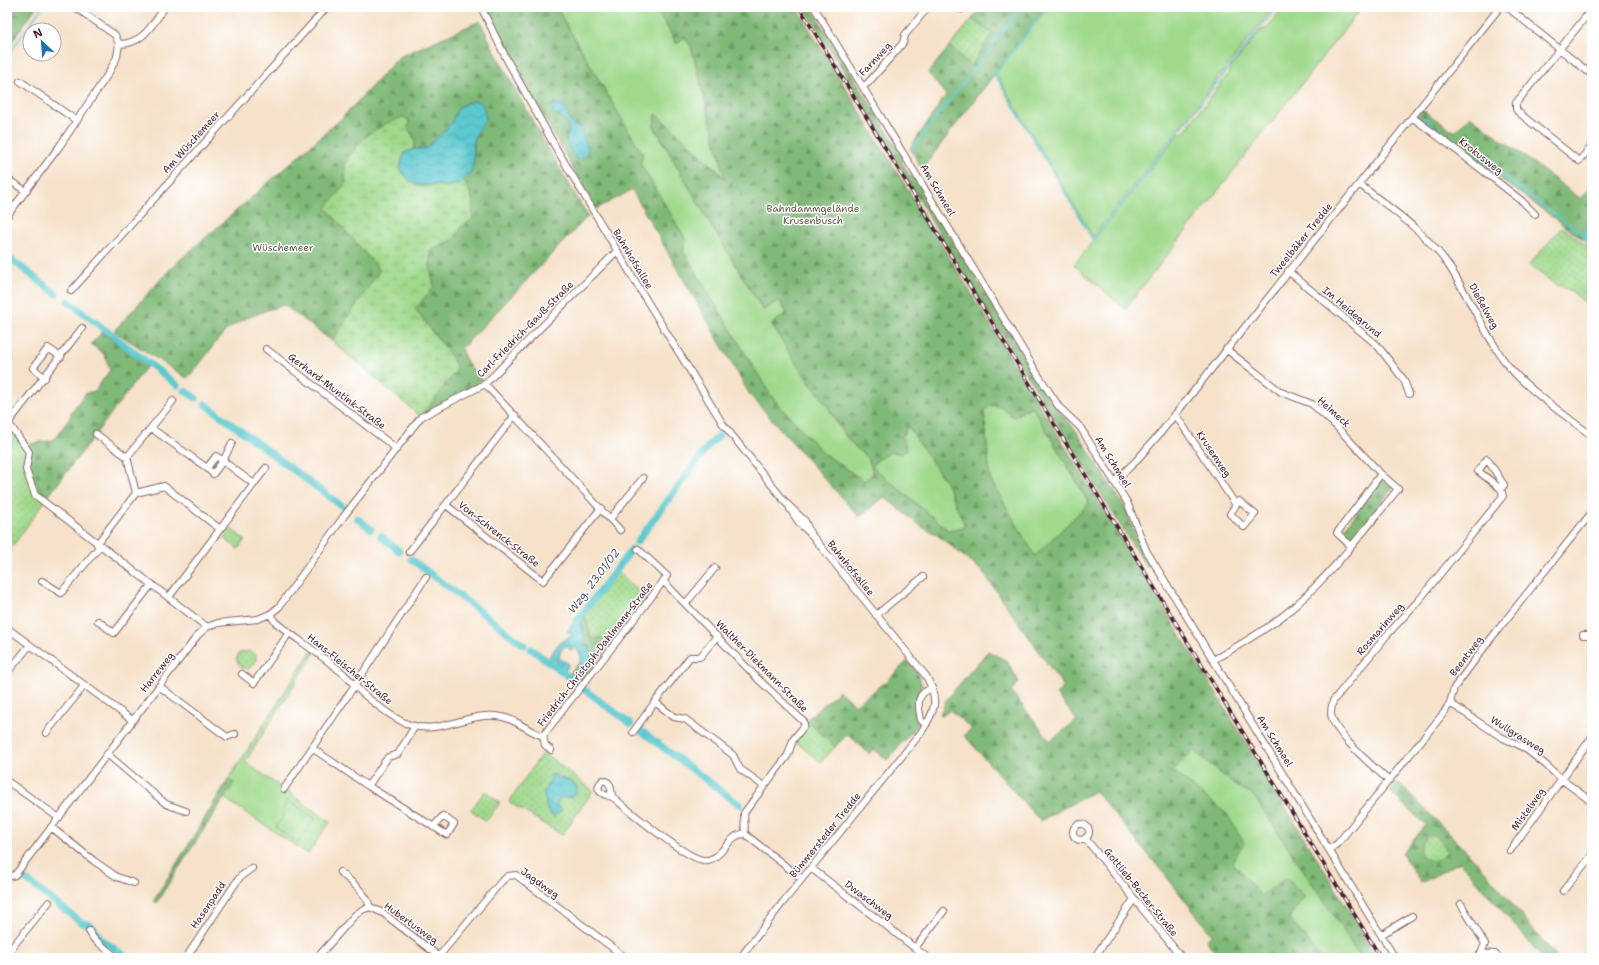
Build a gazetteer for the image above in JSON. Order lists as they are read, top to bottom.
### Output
{
  "streets": {
    "street": [
      "Farnweg",
      "Am Wüschemeer",
      "Krokusweg",
      "Am Schmeel",
      "Tweelbäker Tredde",
      "Bahnhofsallee",
      "Dießelweg",
      "Im Heidegrund",
      "Carl-Friedrich-Gauß-Straße",
      "Gerhard-Muntink-Straße",
      "Heimeck",
      "Krusenweg",
      "Von-Schrenck-Straße",
      "Rosmarinweg",
      "Friedrich-Christoph-Dahlmann-Straße",
      "Beentweg",
      "Walther-Diekmann-Straße",
      "Hans-Fleischer-Straße",
      "Harreweg",
      "Wullgrasweg",
      "Mistelweg",
      "Bümmersteder Tredde",
      "Jagdweg",
      "Gottlieb-Becker-Straße",
      "Dwaschweg",
      "Hasenpadd",
      "Hubertusweg"
    ]
  },
  "crossings": [
    ["Farnweg", "Am Schmeel"],
    ["Krokusweg", "Tweelbäker Tredde"],
    ["Am Schmeel", "Tweelbäker Tredde"],
    ["Am Schmeel", "Heimeck"],
    ["Am Schmeel", "Beentweg"],
    ["Tweelbäker Tredde", "Dießelweg"],
    ["Tweelbäker Tredde", "Im Heidegrund"],
    ["Tweelbäker Tredde", "Heimeck"],
    ["Tweelbäker Tredde", "Krusenweg"],
    ["Bahnhofsallee", "Carl-Friedrich-Gauß-Straße"],
    ["Bahnhofsallee", "Bümmersteder Tredde"],
    ["Carl-Friedrich-Gauß-Straße", "Gerhard-Muntink-Straße"],
    ["Carl-Friedrich-Gauß-Straße", "Hans-Fleischer-Straße"],
    ["Rosmarinweg", "Beentweg"],
    ["Friedrich-Christoph-Dahlmann-Straße", "Walther-Diekmann-Straße"],
    ["Friedrich-Christoph-Dahlmann-Straße", "Hans-Fleischer-Straße"],
    ["Beentweg", "Wullgrasweg"],
    ["Wullgrasweg", "Mistelweg"],
    ["Bümmersteder Tredde", "Dwaschweg"],
    ["Jagdweg", "Hubertusweg"]
  ],
  "water": ["Wzg. 23.01/02"],
  "parks": ["Bahndammgelände Krusenbusch", "Wüschemeer"],
  "north": "top left"
}
